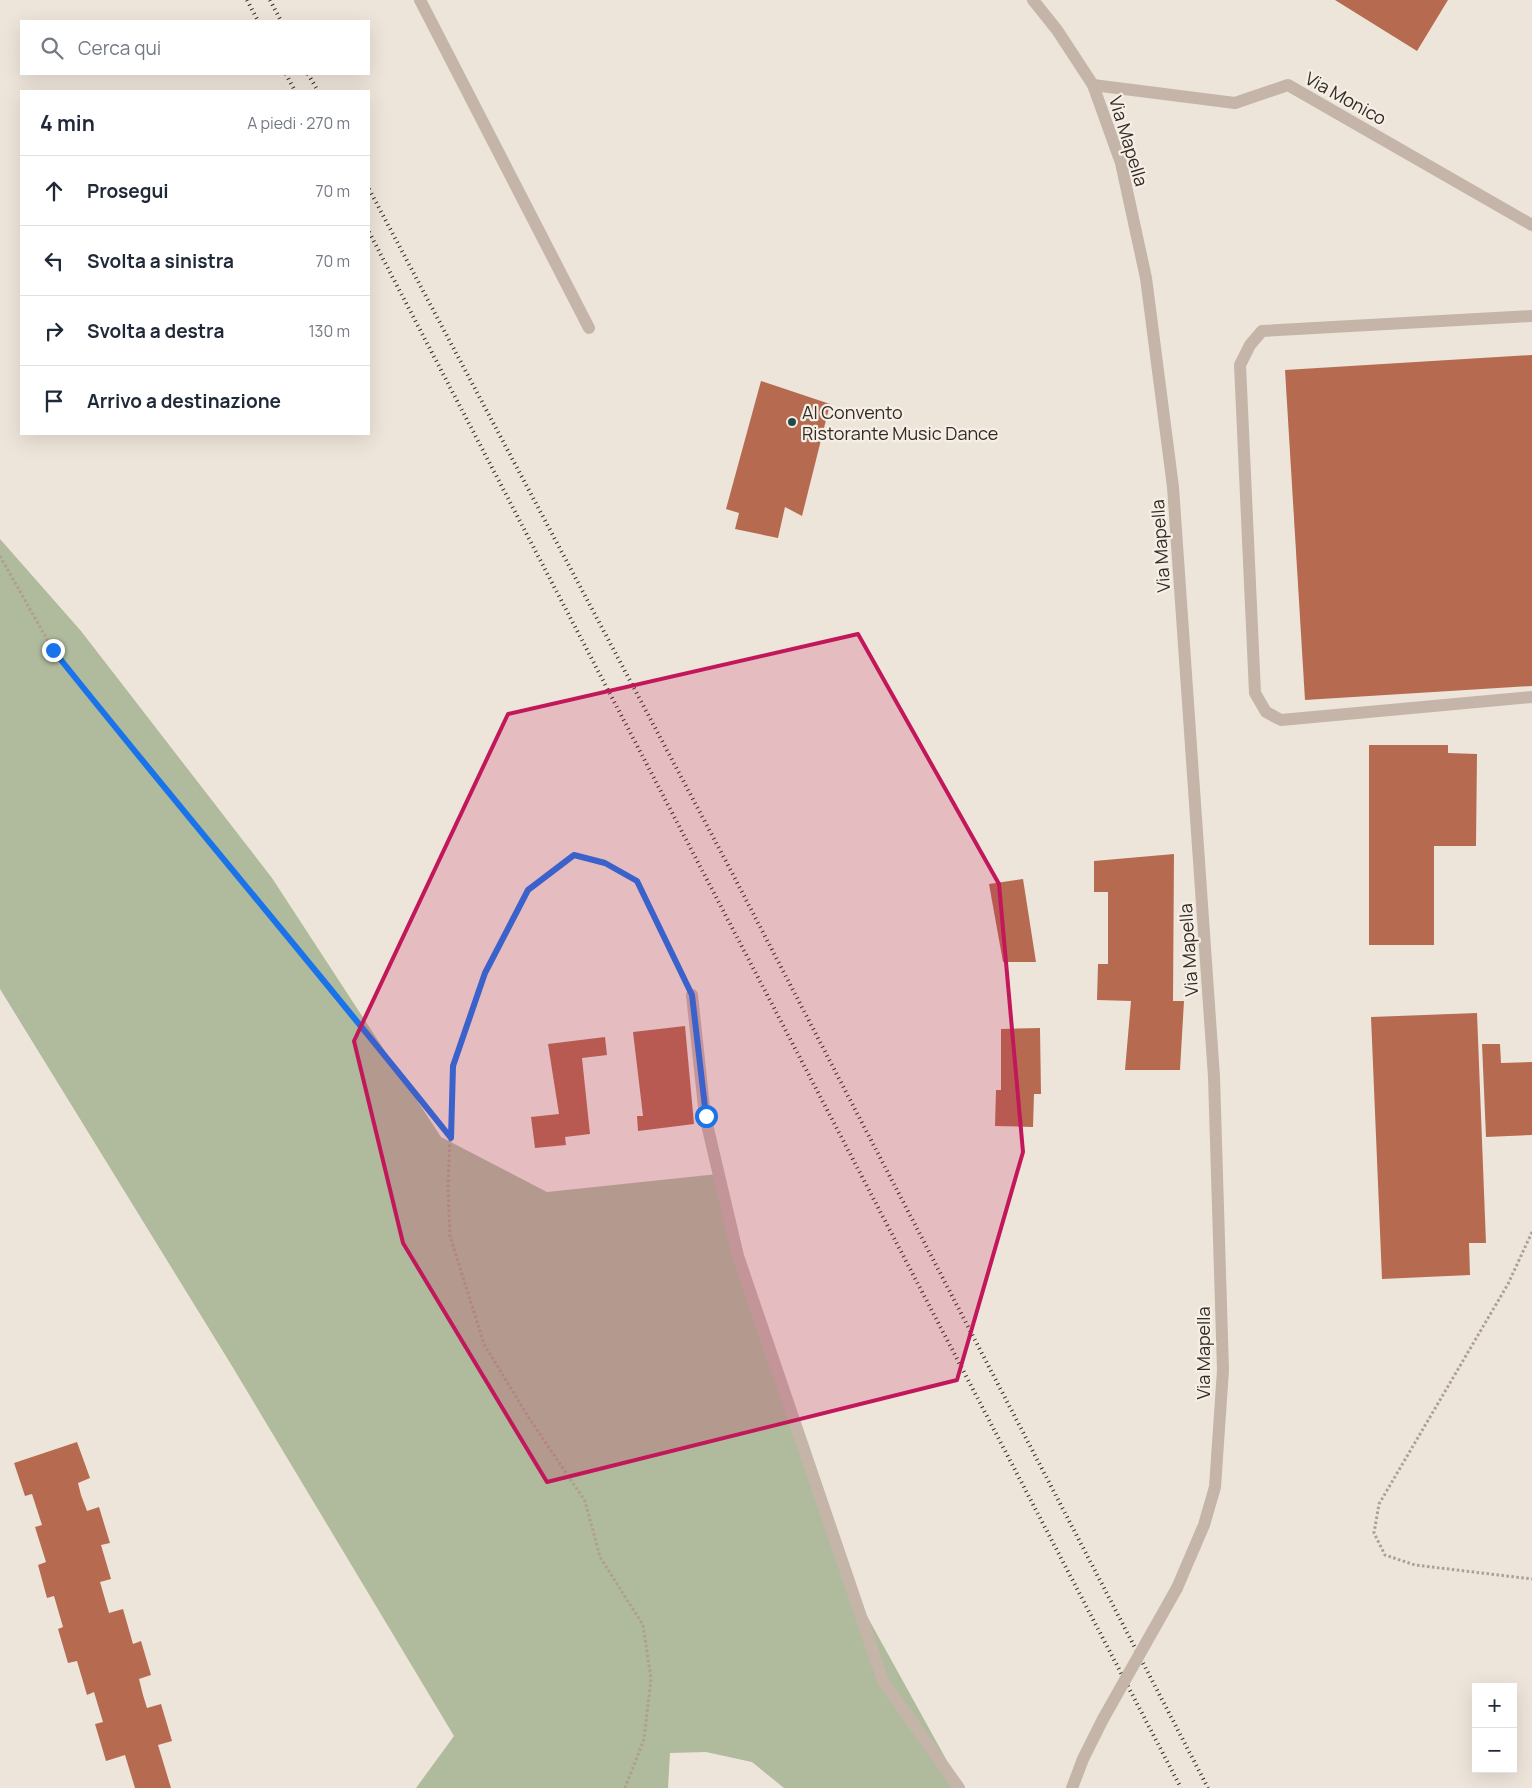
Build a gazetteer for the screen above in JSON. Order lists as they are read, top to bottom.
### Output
{
  "streets": {
    "street": ["Via Monico", "Via Mapella"]
  },
  "crossings": [
    ["Via Monico", "Via Mapella"]
  ],
  "places": ["Al Convento Ristorante Music Dance"],
  "page": {
    "search": "Cerca qui",
    "heading": ["4 min", "A piedi · 270 m"],
    "list": [
      ["Prosegui", "70 m"],
      ["Svolta a sinistra", "70 m"],
      ["Svolta a destra", "130 m"],
      "Arrivo a destinazione"
    ],
    "map_buttons": ["+", "−"]
  }
}
